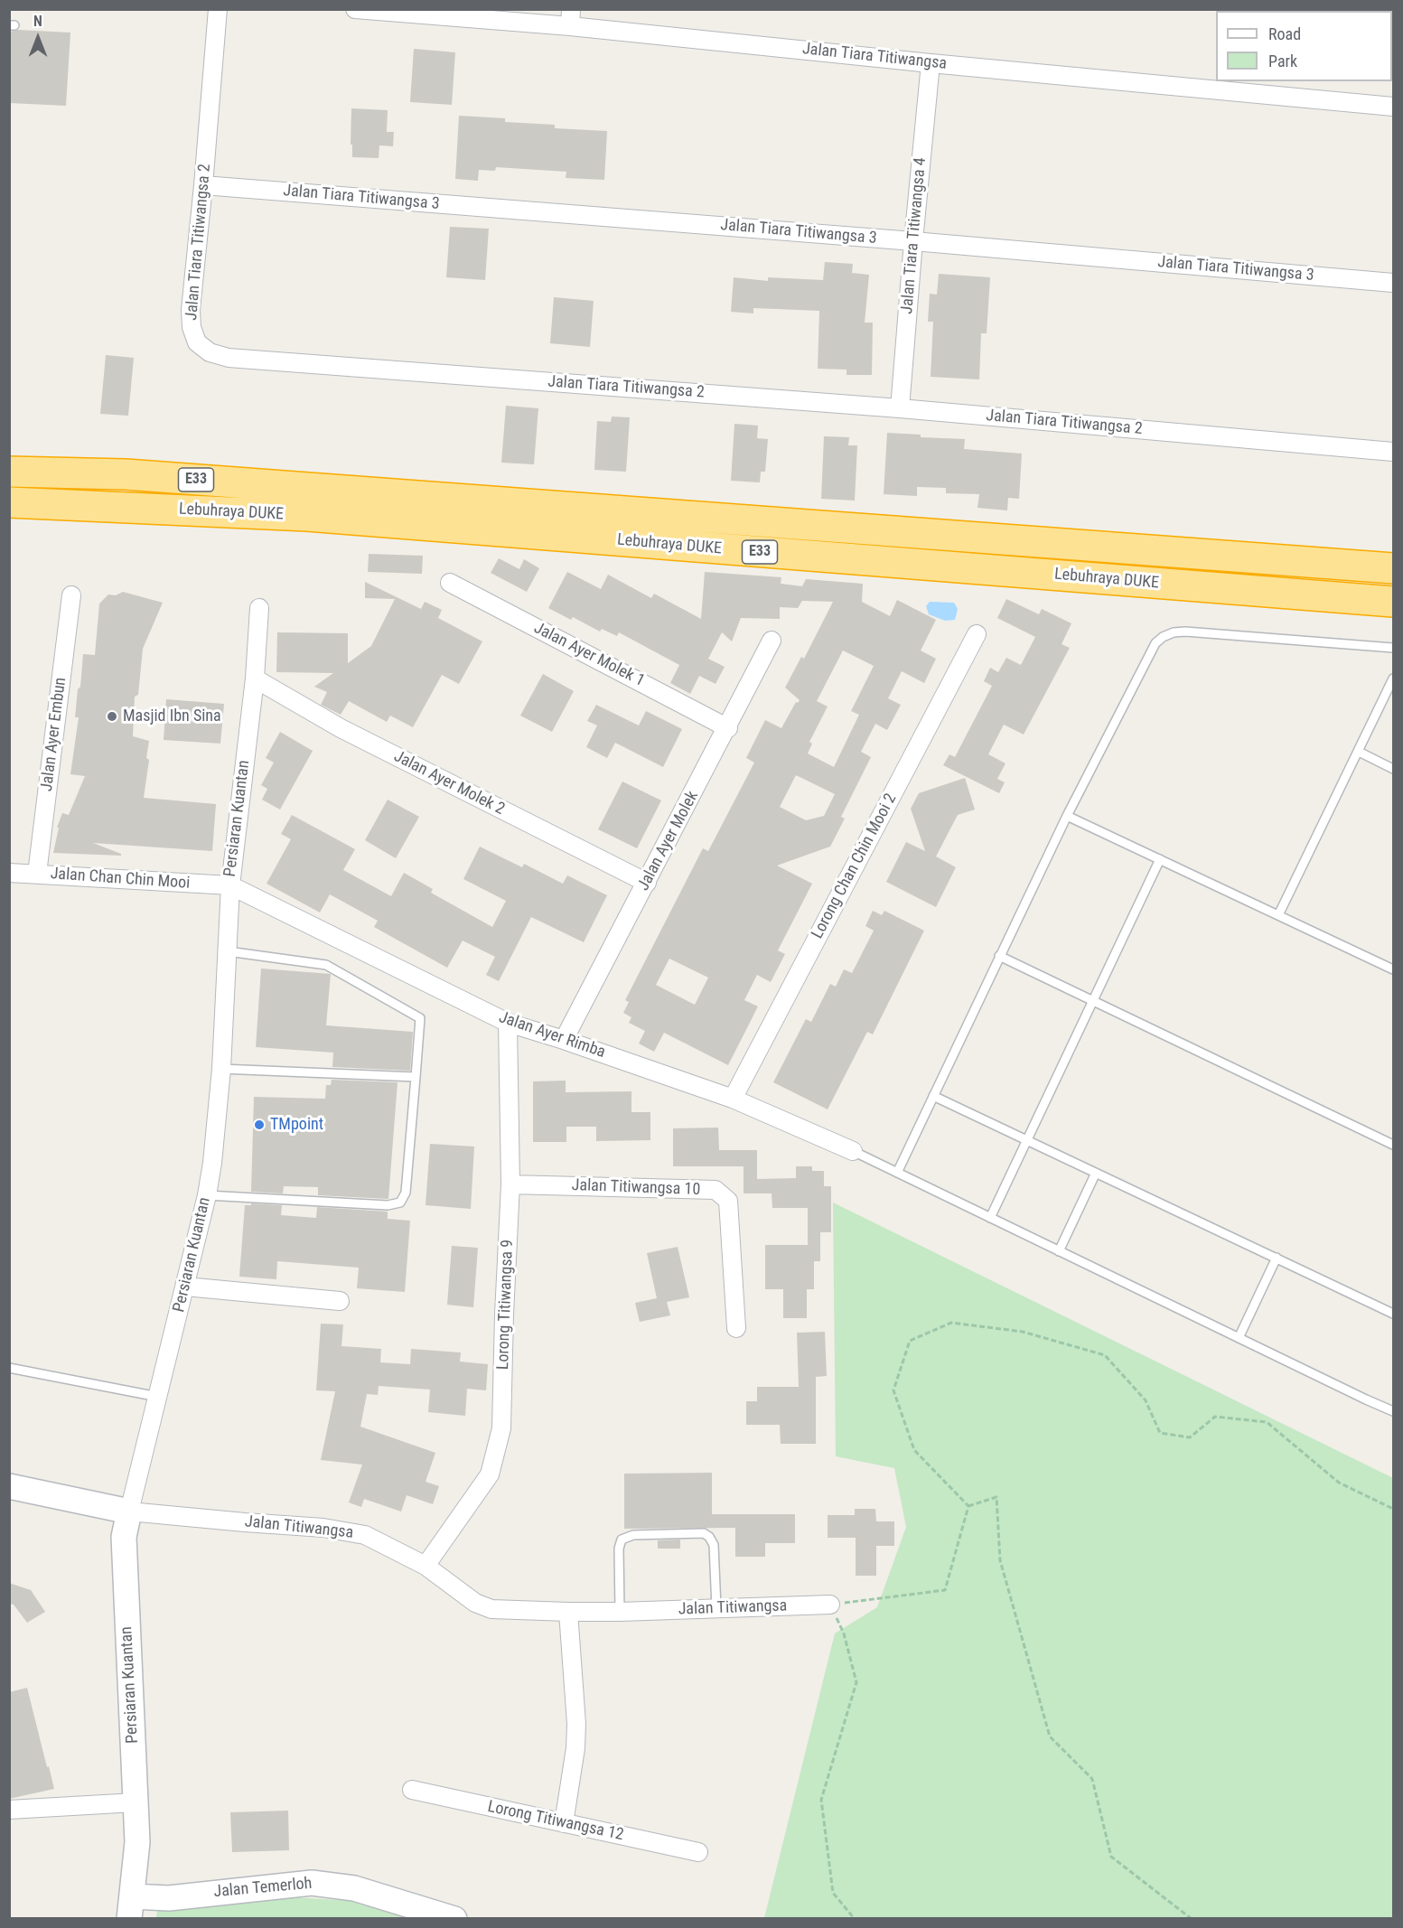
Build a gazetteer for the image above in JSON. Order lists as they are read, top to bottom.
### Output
{
  "streets": {
    "highway": ["E33", "Lebuhraya DUKE"],
    "street": [
      "Jalan Tiara Titiwangsa",
      "Jalan Tiara Titiwangsa 3",
      "Jalan Tiara Titiwangsa 4",
      "Jalan Tiara Titiwangsa 2",
      "Jalan Ayer Molek 1",
      "Jalan Ayer Embun",
      "Jalan Ayer Molek 2",
      "Persiaran Kuantan",
      "Jalan Ayer Molek",
      "Lorong Chan Chin Mooi 2",
      "Jalan Chan Chin Mooi",
      "Jalan Ayer Rimba",
      "Jalan Titiwangsa 10",
      "Lorong Titiwangsa 9",
      "Jalan Titiwangsa",
      "Lorong Titiwangsa 12",
      "Jalan Temerloh"
    ]
  },
  "crossings": [
    ["Jalan Tiara Titiwangsa", "Jalan Tiara Titiwangsa 4"],
    ["Jalan Tiara Titiwangsa 3", "Jalan Tiara Titiwangsa 4"],
    ["Jalan Tiara Titiwangsa 3", "Jalan Tiara Titiwangsa 2"],
    ["Jalan Tiara Titiwangsa 4", "Jalan Tiara Titiwangsa 2"],
    ["Jalan Ayer Molek 1", "Jalan Ayer Molek"],
    ["Jalan Ayer Embun", "Jalan Chan Chin Mooi"],
    ["Jalan Ayer Molek 2", "Persiaran Kuantan"],
    ["Jalan Ayer Molek 2", "Jalan Ayer Molek"],
    ["Persiaran Kuantan", "Jalan Chan Chin Mooi"],
    ["Persiaran Kuantan", "Jalan Ayer Rimba"],
    ["Persiaran Kuantan", "Jalan Titiwangsa"],
    ["Persiaran Kuantan", "Jalan Temerloh"],
    ["Jalan Ayer Molek", "Jalan Ayer Rimba"],
    ["Lorong Chan Chin Mooi 2", "Jalan Ayer Rimba"],
    ["Jalan Chan Chin Mooi", "Jalan Ayer Rimba"],
    ["Jalan Ayer Rimba", "Lorong Titiwangsa 9"],
    ["Jalan Titiwangsa 10", "Lorong Titiwangsa 9"],
    ["Lorong Titiwangsa 9", "Jalan Titiwangsa"]
  ],
  "places": ["Masjid Ibn Sina", "TMpoint"],
  "legend": ["Road", "Park"],
  "north": "top"
}
